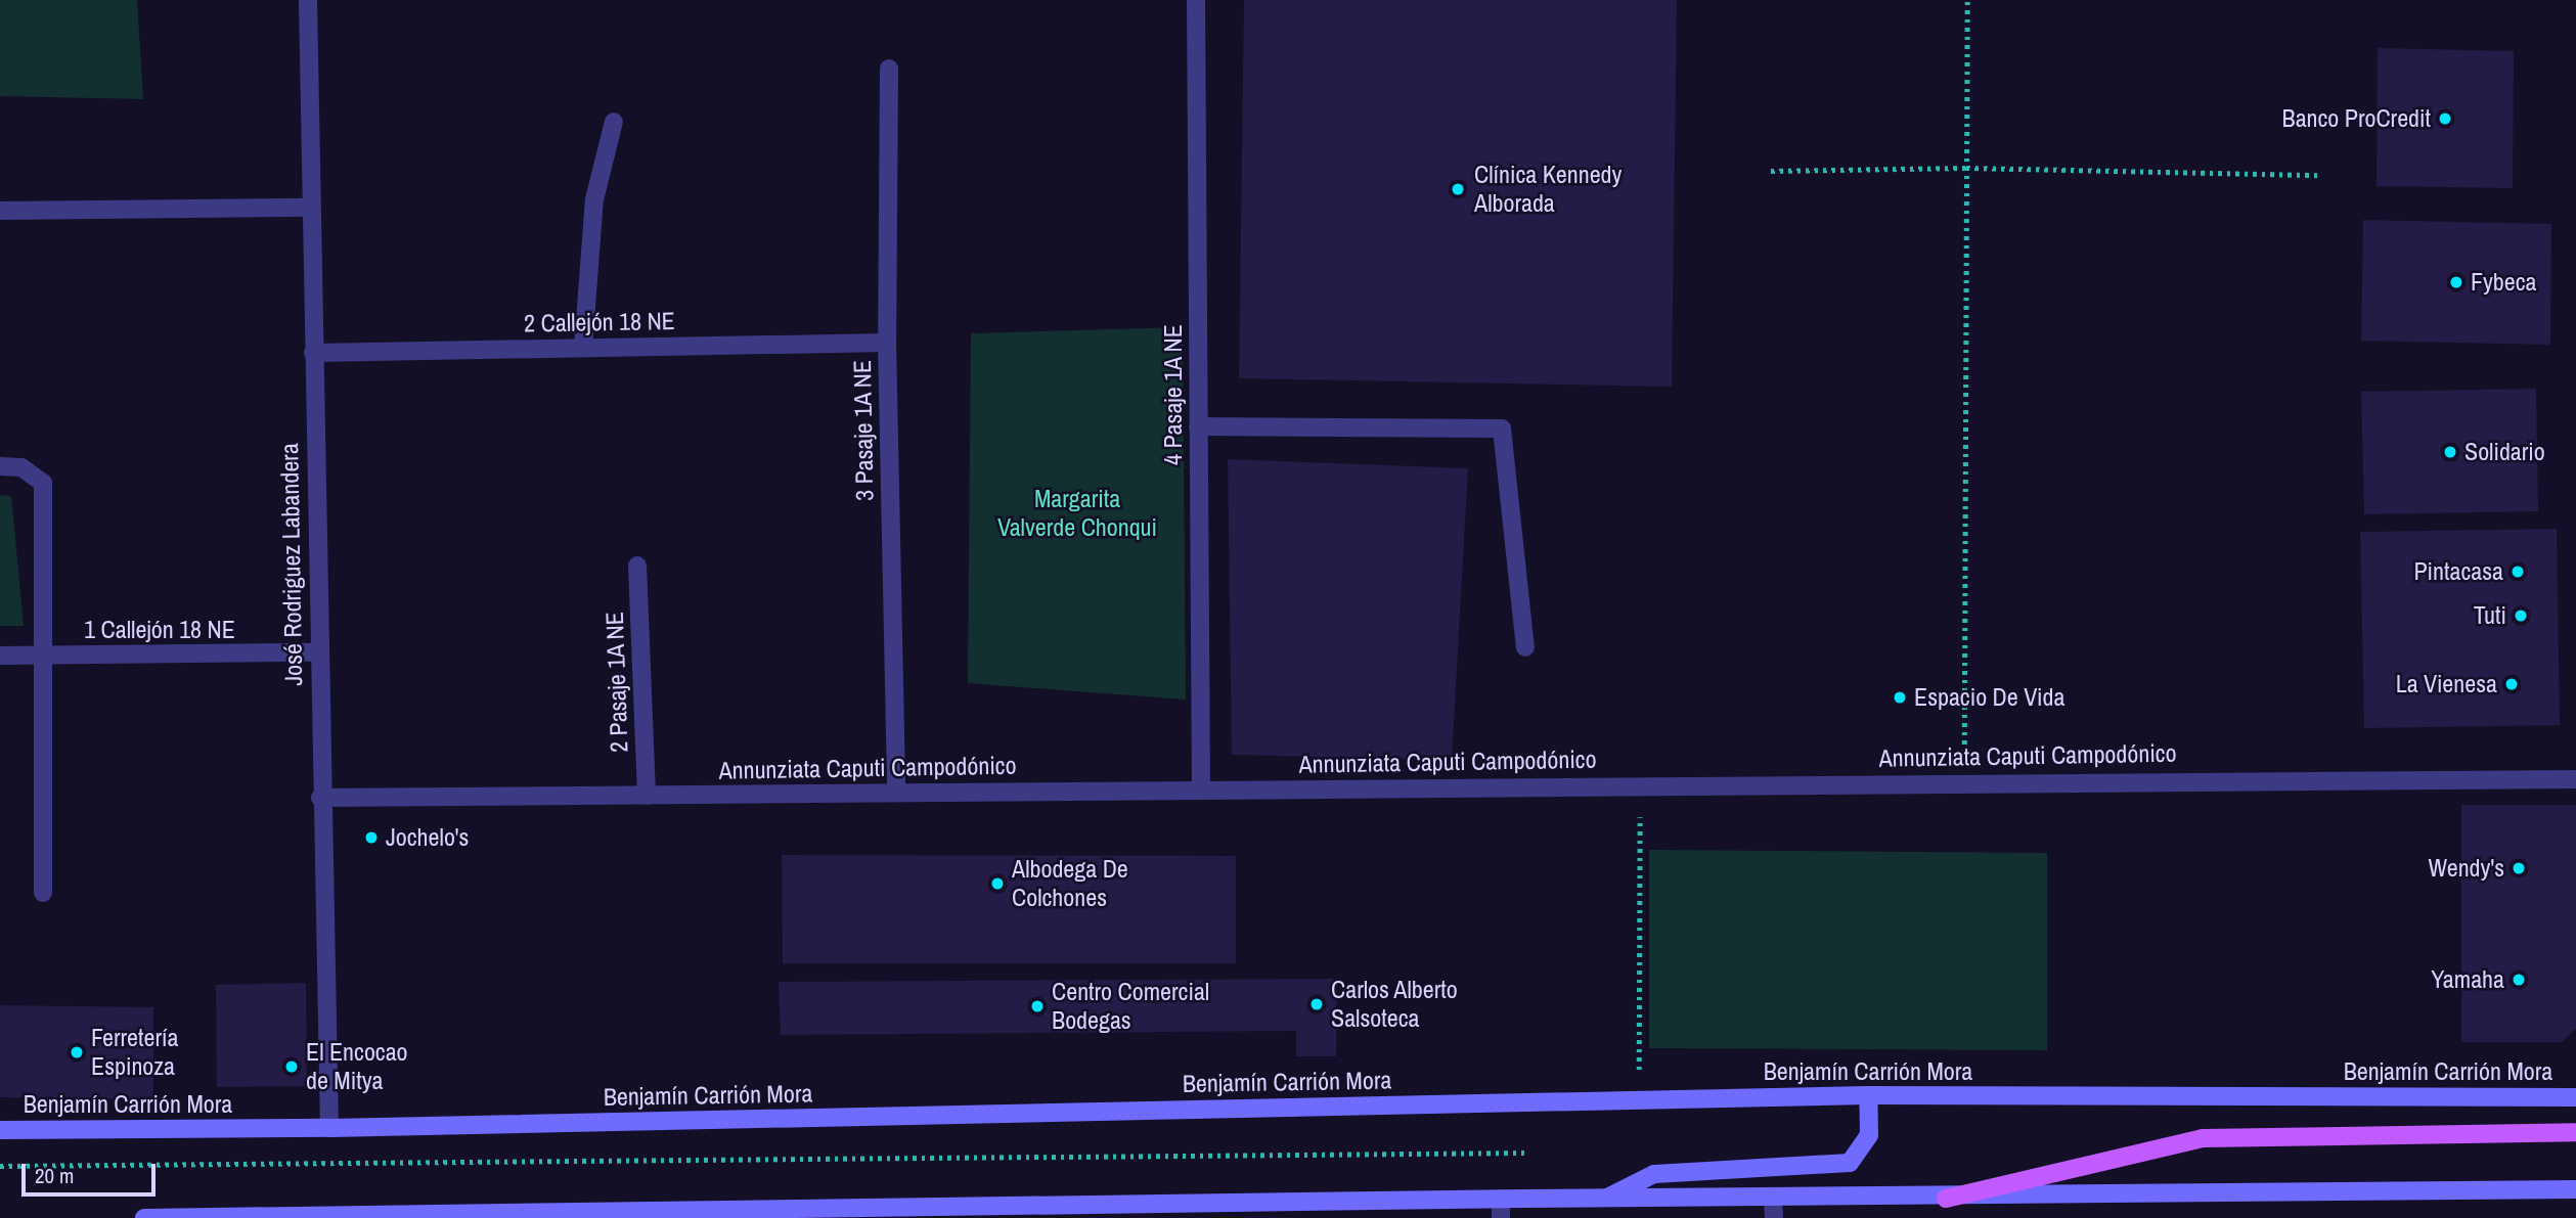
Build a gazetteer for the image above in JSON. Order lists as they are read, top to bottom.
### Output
{
  "streets": {
    "main road": ["Benjamín Carrión Mora"],
    "street": [
      "2 Callejón 18 NE",
      "4 Pasaje 1A NE",
      "3 Pasaje 1A NE",
      "José Rodriguez Labandera",
      "1 Callejón 18 NE",
      "2 Pasaje 1A NE",
      "Annunziata Caputi Campodónico"
    ]
  },
  "crossings": [
    ["2 Callejón 18 NE", "3 Pasaje 1A NE"],
    ["2 Callejón 18 NE", "José Rodriguez Labandera"],
    ["4 Pasaje 1A NE", "Annunziata Caputi Campodónico"],
    ["3 Pasaje 1A NE", "Annunziata Caputi Campodónico"],
    ["José Rodriguez Labandera", "1 Callejón 18 NE"],
    ["José Rodriguez Labandera", "Annunziata Caputi Campodónico"],
    ["José Rodriguez Labandera", "Benjamín Carrión Mora"],
    ["2 Pasaje 1A NE", "Annunziata Caputi Campodónico"]
  ],
  "parks": ["Margarita Valverde Chonqui"],
  "places": [
    "Banco ProCredit",
    "Clínica Kennedy Alborada",
    "Fybeca",
    "Solidario",
    "Pintacasa",
    "Tuti",
    "La Vienesa",
    "Espacio De Vida",
    "Jochelo's",
    "Wendy's",
    "Albodega De Colchones",
    "Yamaha",
    "Carlos Alberto Salsoteca",
    "Centro Comercial Bodegas",
    "Ferretería Espinoza",
    "El Encocao de Mitya"
  ],
  "scale_bar": "20 m"
}
